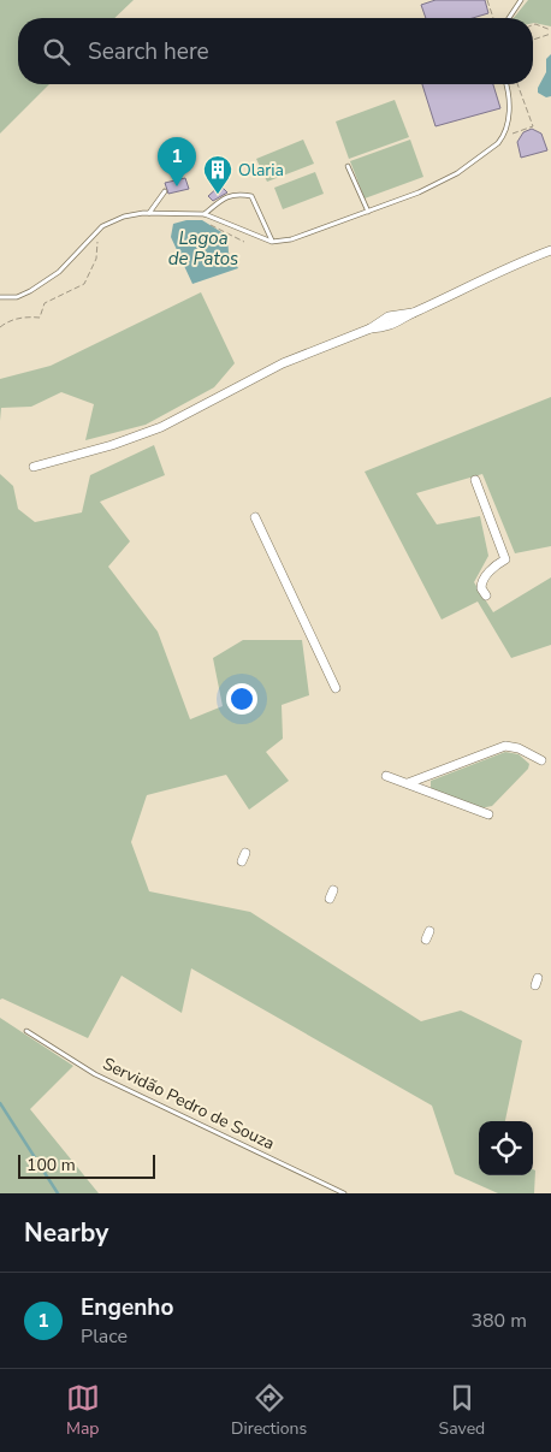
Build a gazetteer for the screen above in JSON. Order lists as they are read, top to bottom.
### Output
{
  "streets": {
    "lane": ["Servidão Pedro de Souza"]
  },
  "water": ["Lagoa de Patos"],
  "places": {
    "building": ["Olaria"]
  },
  "scale_bar": "100 m",
  "page": {
    "search": "Search here",
    "pins": "1",
    "scale": "100 m",
    "heading": "Nearby",
    "list": [
      {
        "mark": "1",
        "name": "Engenho",
        "note": "Place",
        "value": "380 m"
      }
    ],
    "nav": ["Map", "Directions", "Saved"]
  }
}
